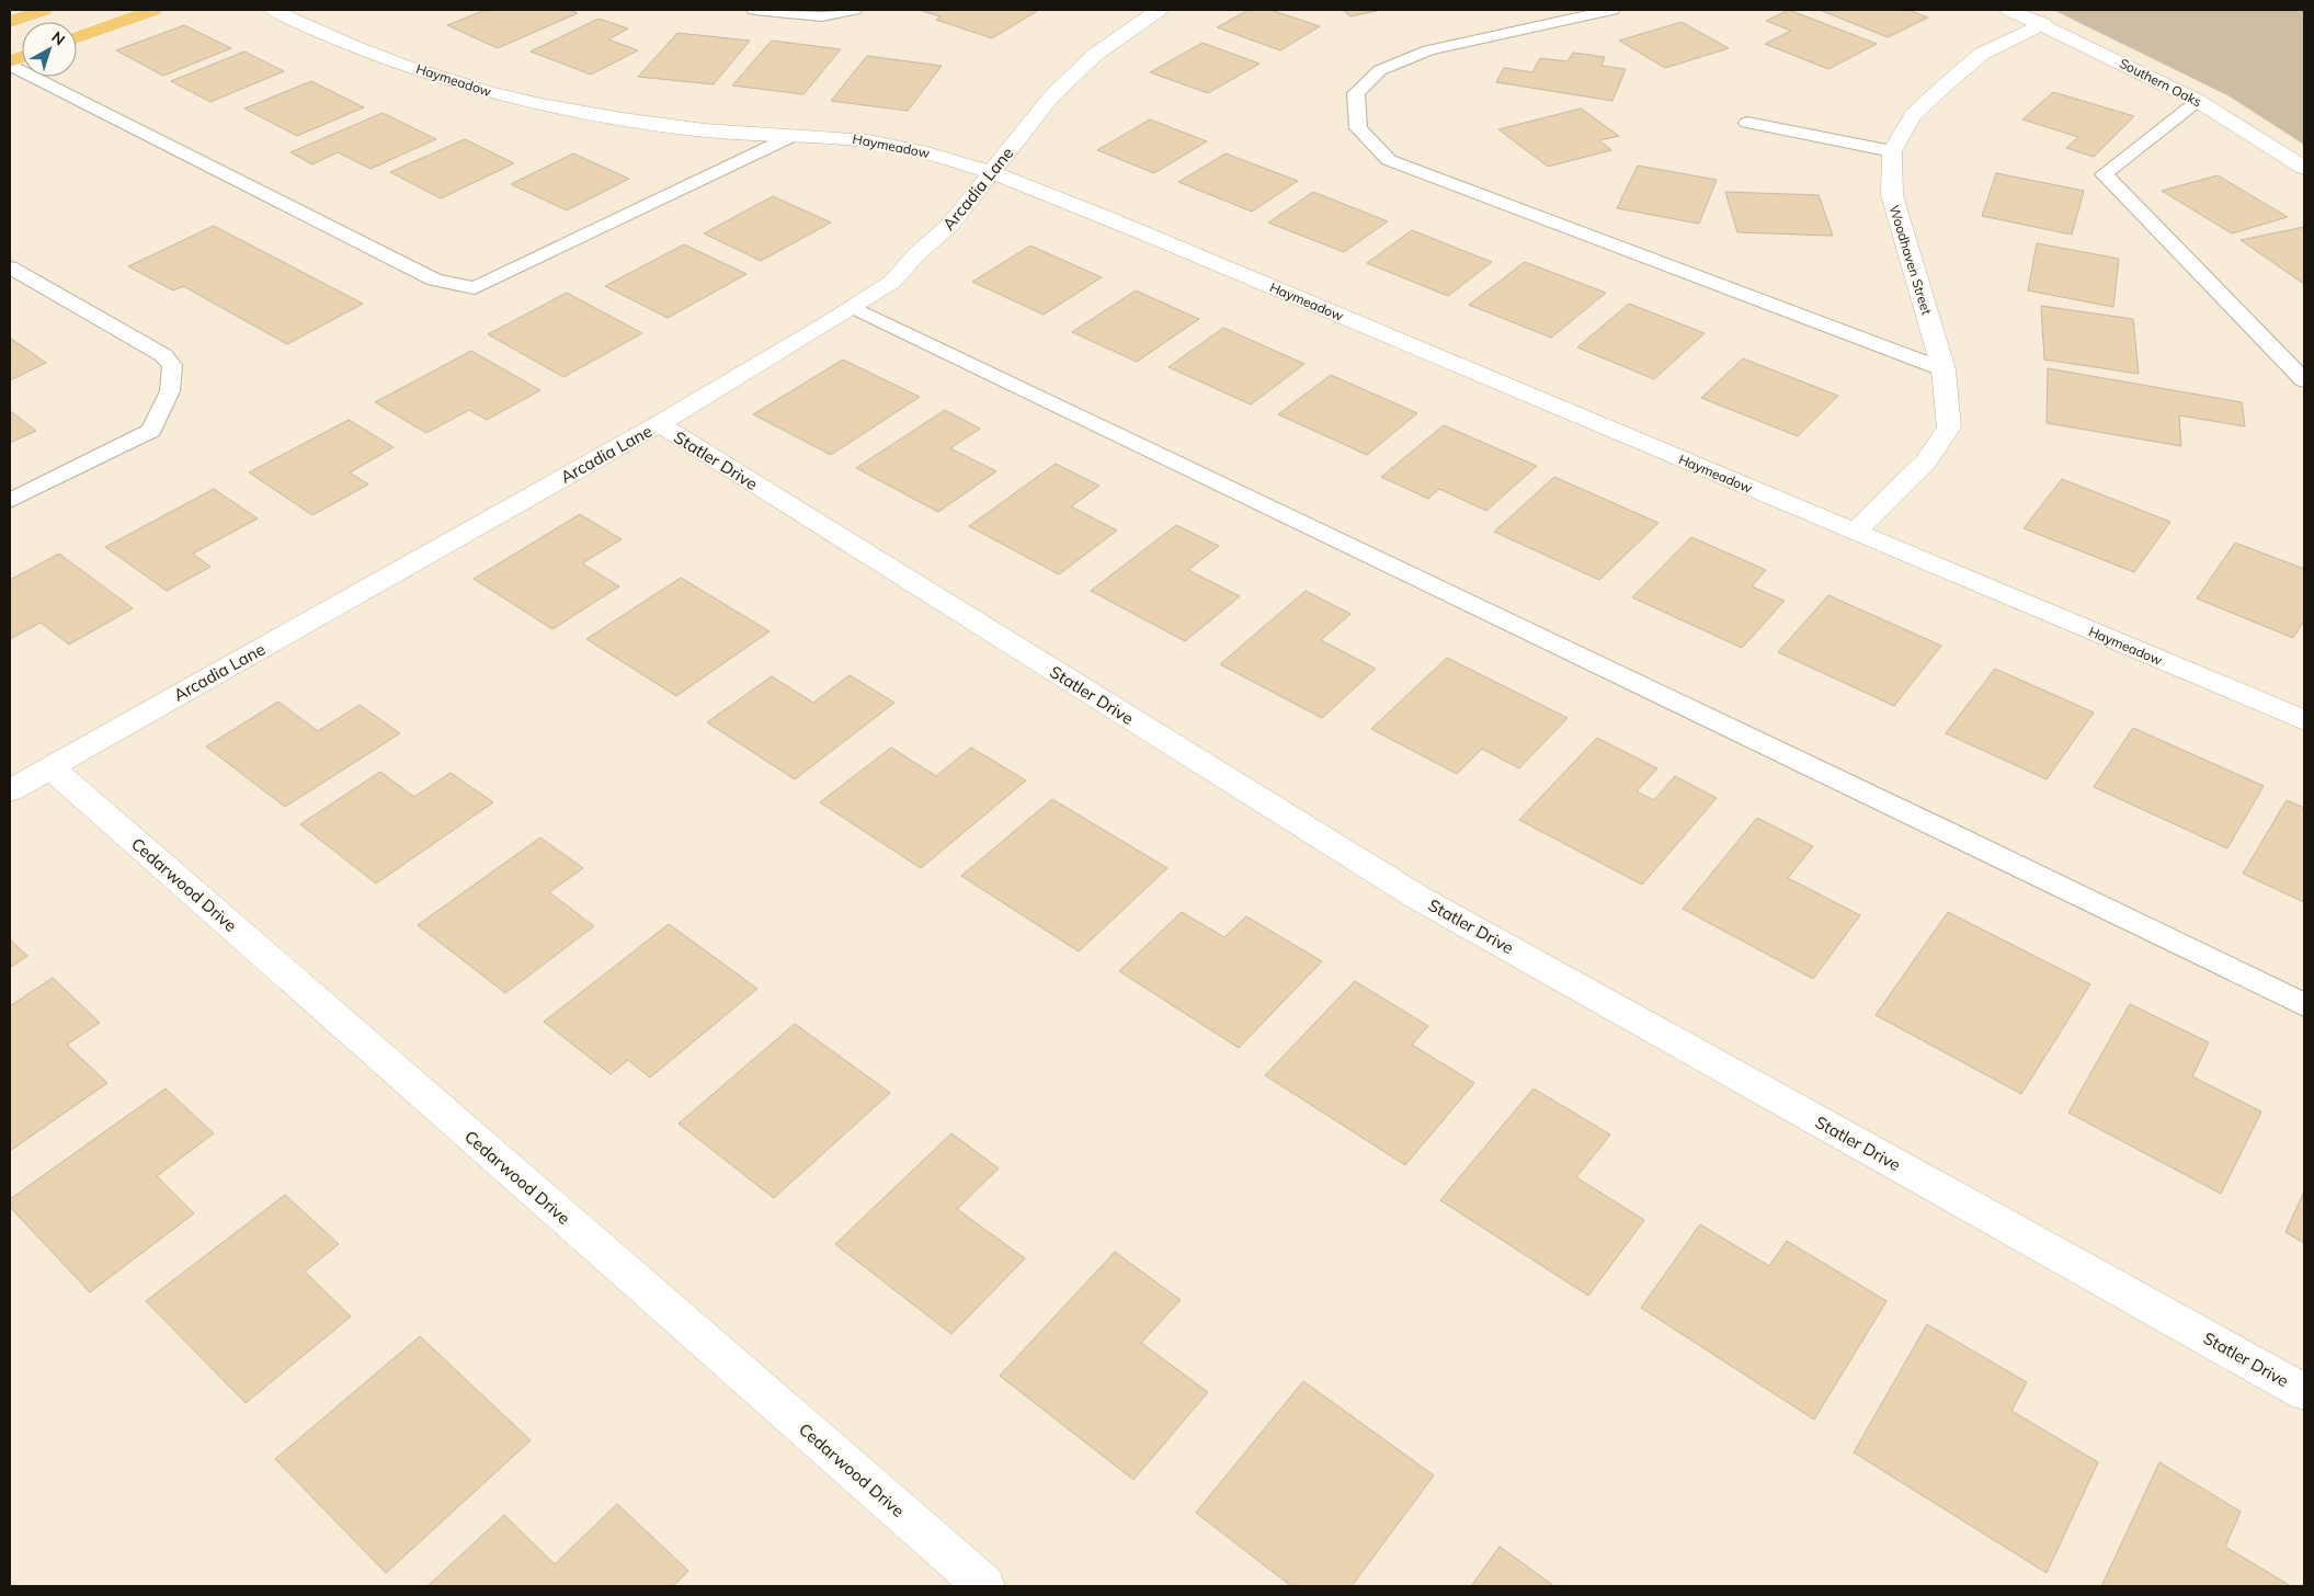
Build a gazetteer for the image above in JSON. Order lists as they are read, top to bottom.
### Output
{
  "streets": {
    "street": [
      "Haymeadow",
      "Southern Oaks",
      "Arcadia Lane",
      "Woodhaven Street",
      "Statler Drive",
      "Cedarwood Drive"
    ]
  },
  "crossings": [
    ["Haymeadow", "Arcadia Lane"],
    ["Haymeadow", "Woodhaven Street"],
    ["Southern Oaks", "Woodhaven Street"],
    ["Arcadia Lane", "Statler Drive"],
    ["Arcadia Lane", "Cedarwood Drive"]
  ],
  "north": "top right"
}
